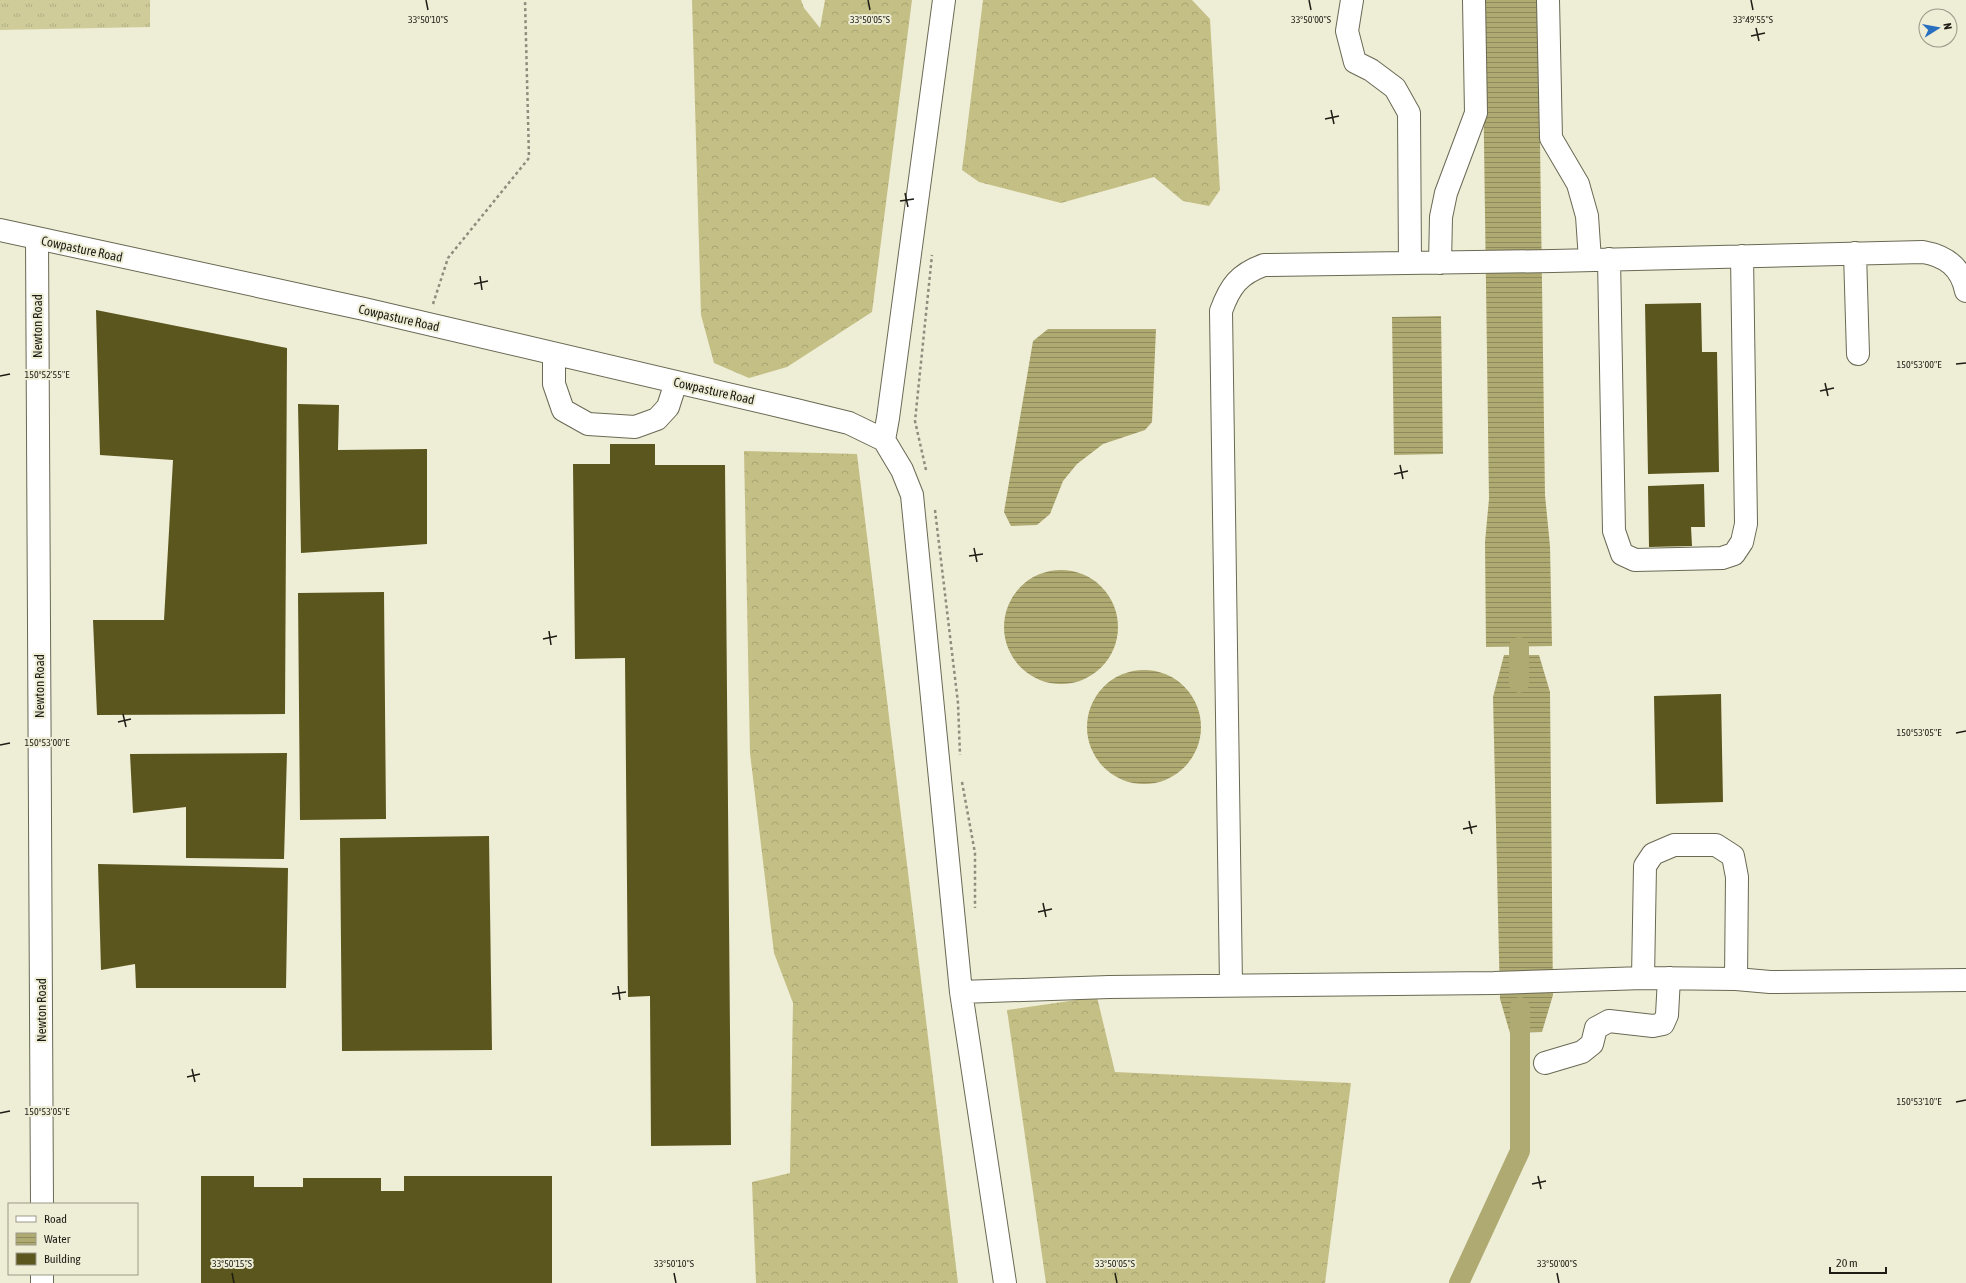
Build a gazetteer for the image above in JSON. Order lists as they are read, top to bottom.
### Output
{
  "streets": {
    "street": ["Cowpasture Road", "Newton Road"]
  },
  "crossings": [
    ["Cowpasture Road", "Newton Road"]
  ],
  "legend": ["Road", "Water", "Building"],
  "scale_bar": "20 m",
  "north": "right",
  "coordinates": [
    "33°50'10\"S",
    "33°50'05\"S",
    "33°50'00\"S",
    "33°49'55\"S",
    "150°53'00\"E",
    "150°52'55\"E",
    "150°53'05\"E",
    "150°53'10\"E",
    "33°50'15\"S"
  ]
}
